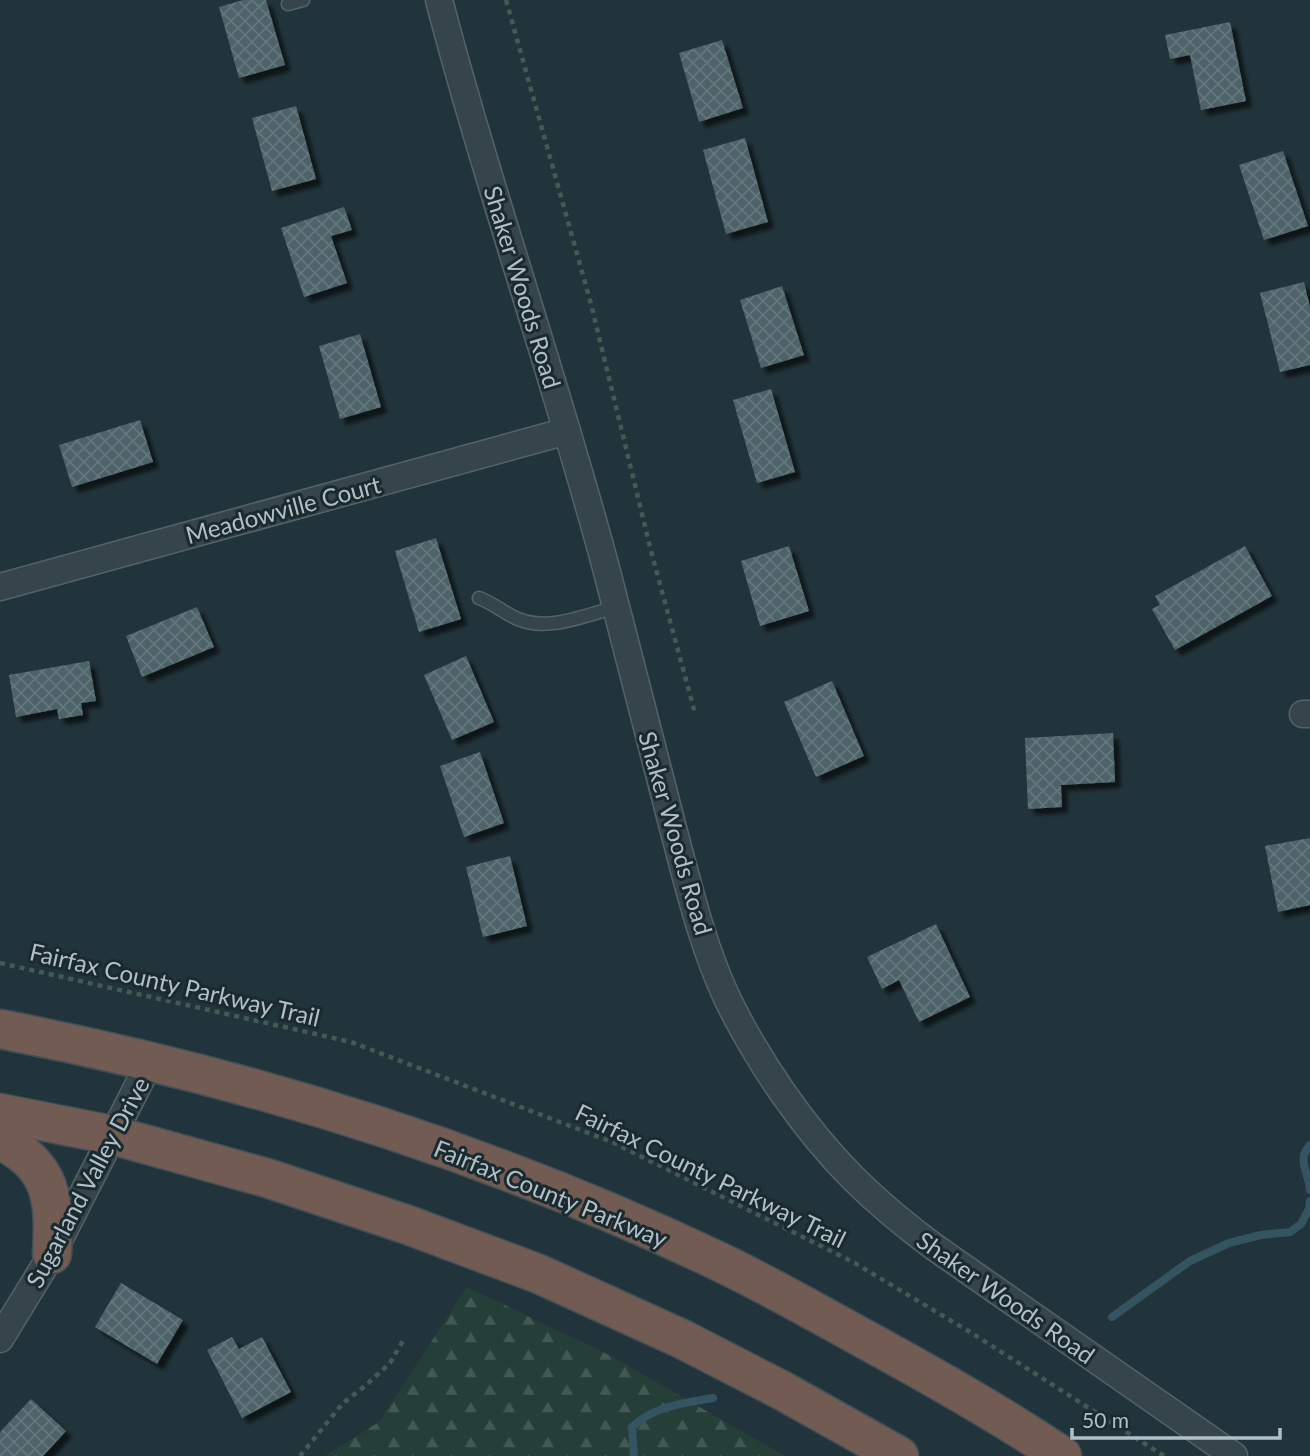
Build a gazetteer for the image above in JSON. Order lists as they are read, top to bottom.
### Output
{
  "streets": {
    "highway": ["Fairfax County Parkway"],
    "street": ["Shaker Woods Road", "Meadowville Court", "Sugarland Valley Drive"],
    "path": ["Fairfax County Parkway Trail"]
  },
  "crossings": [
    ["Shaker Woods Road", "Meadowville Court"],
    ["Sugarland Valley Drive", "Fairfax County Parkway"]
  ],
  "scale_bar": "50 m"
}
